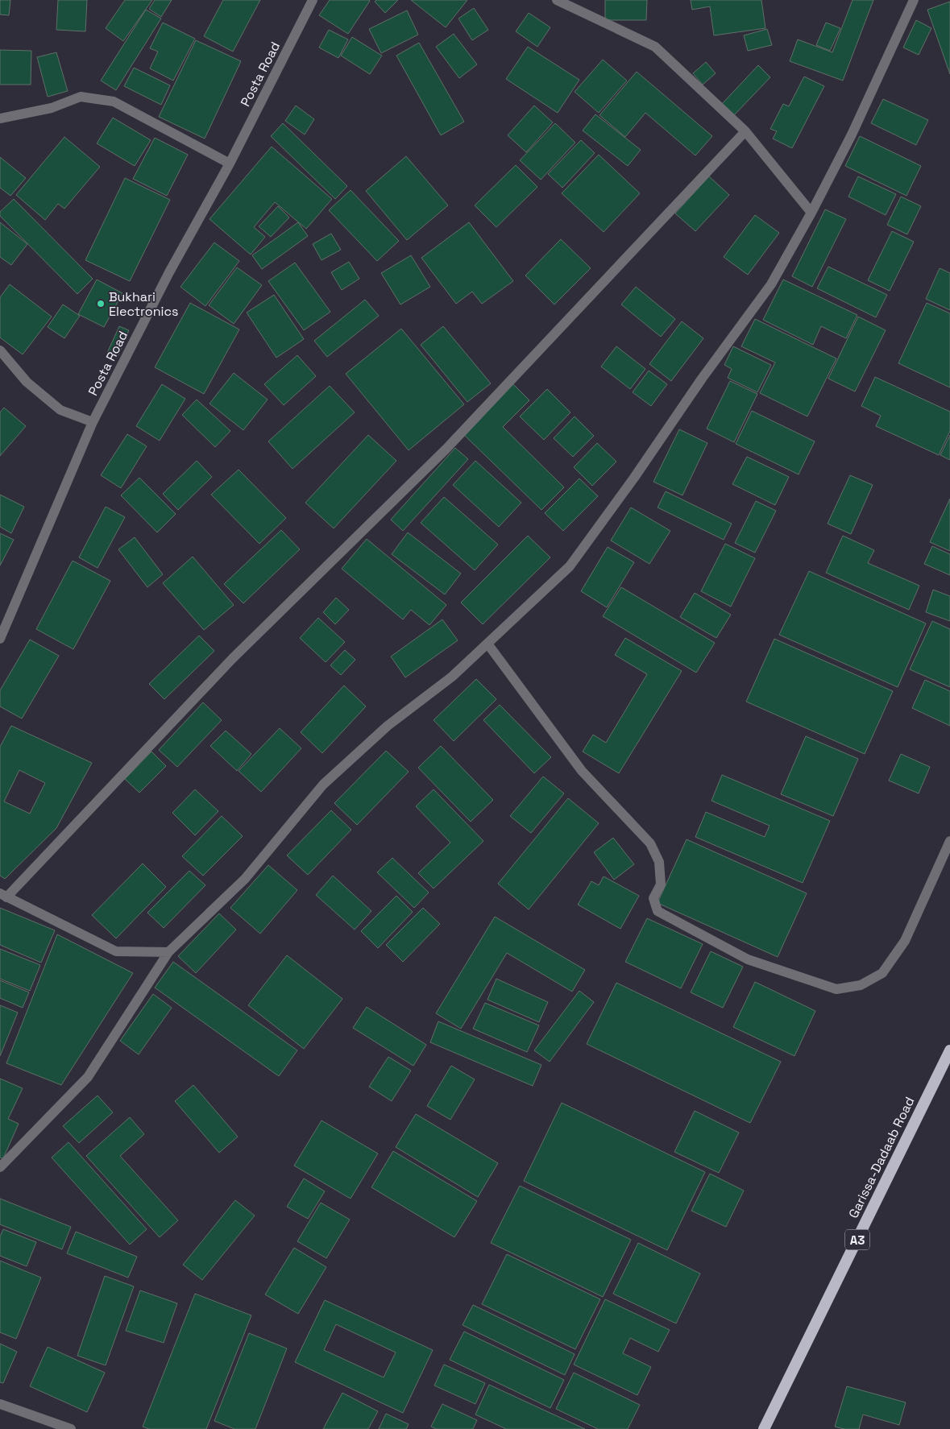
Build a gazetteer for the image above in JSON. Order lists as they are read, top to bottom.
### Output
{
  "streets": {
    "highway": ["Garissa-Dadaab Road", "A3"],
    "street": ["Posta Road"]
  },
  "places": ["Bukhari Electronics"]
}
